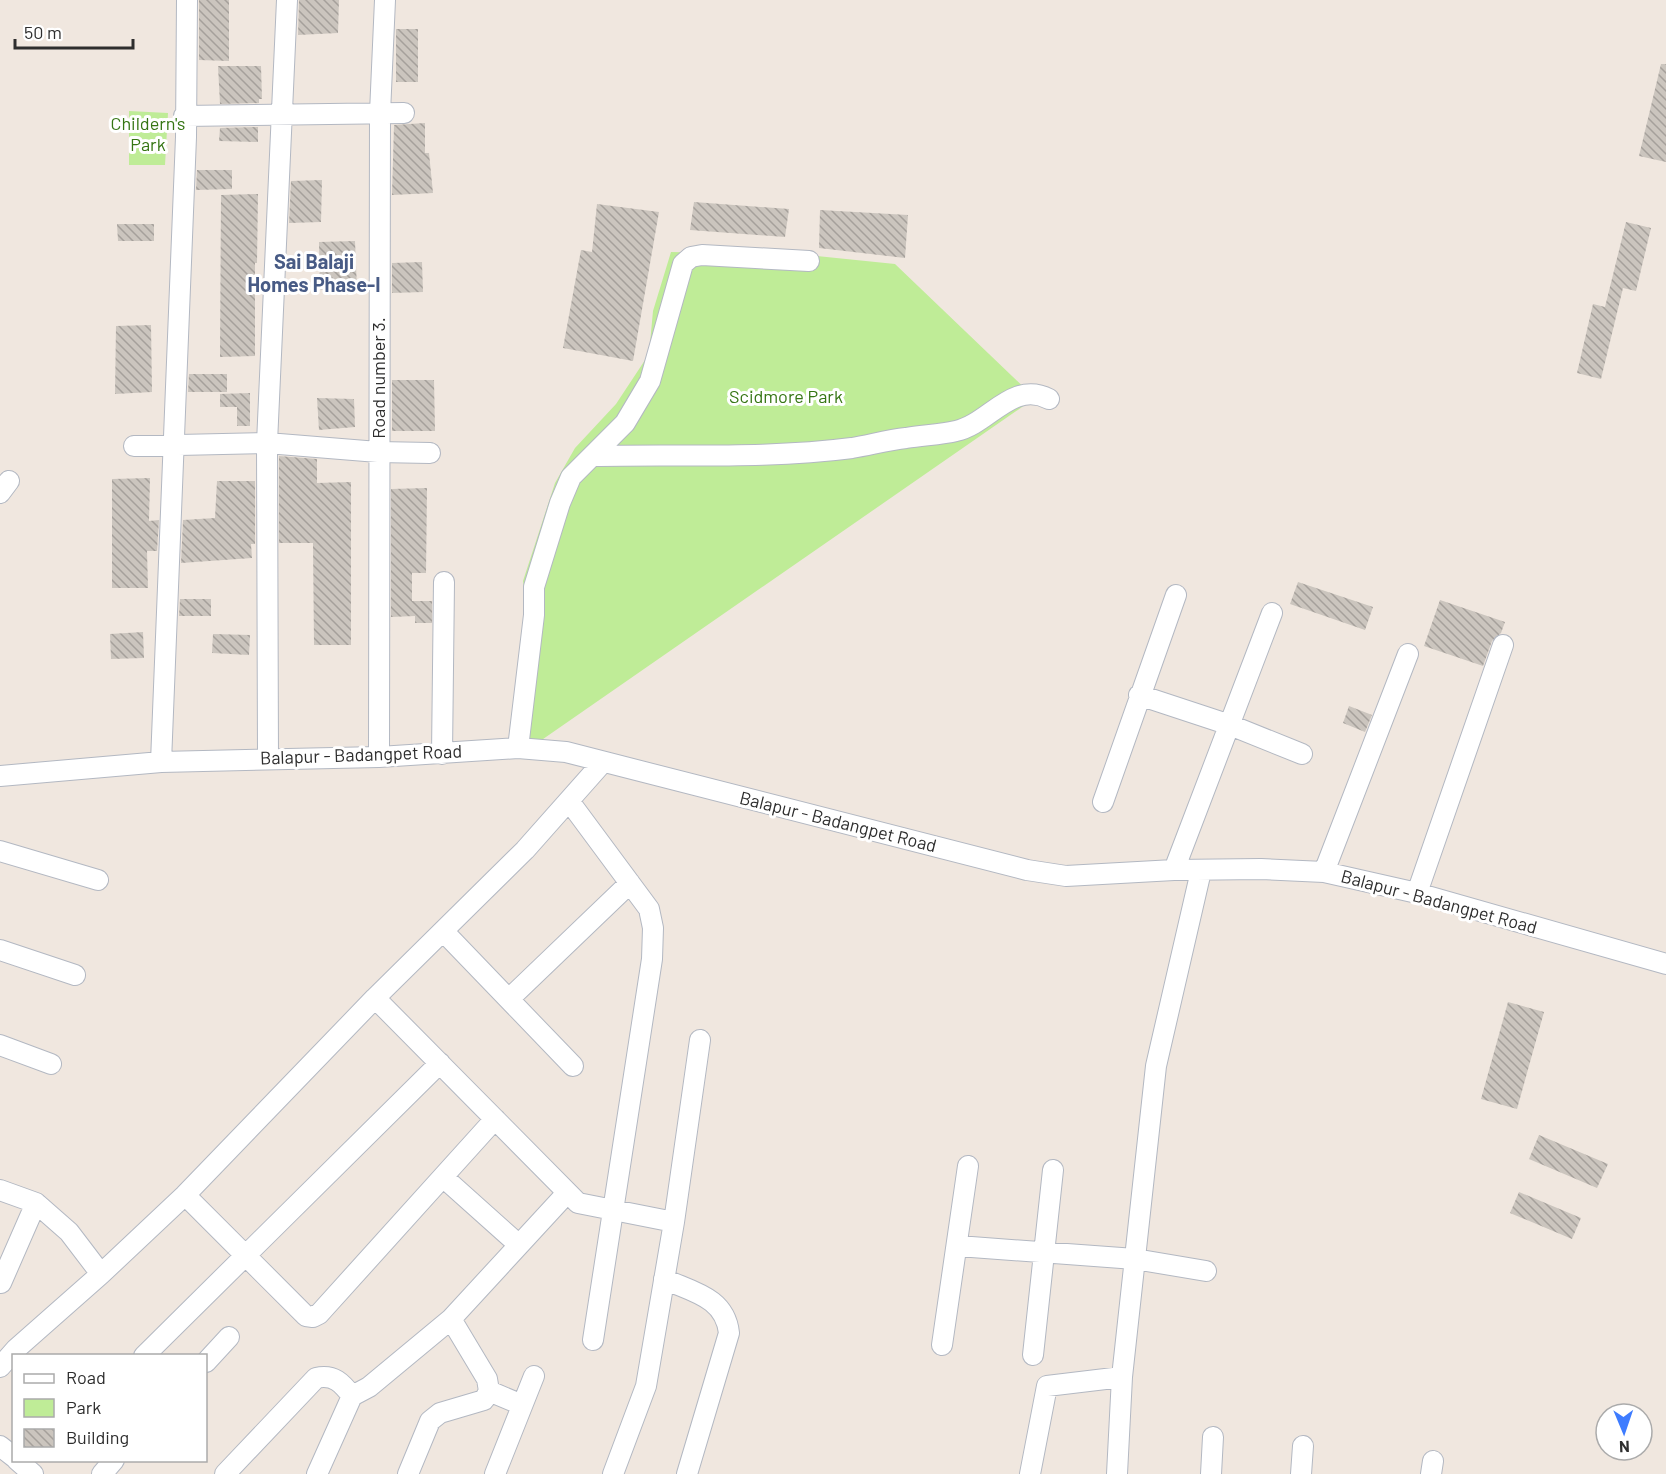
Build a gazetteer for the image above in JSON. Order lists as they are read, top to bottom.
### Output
{
  "streets": {
    "street": ["Road number 3.", "Balapur - Badangpet Road"]
  },
  "crossings": [
    ["Road number 3.", "Balapur - Badangpet Road"]
  ],
  "districts": ["Sai Balaji Homes Phase-I"],
  "parks": ["Childern's Park", "Scidmore Park"],
  "legend": ["Road", "Park", "Building"],
  "scale_bar": "50 m",
  "north": "bottom"
}
